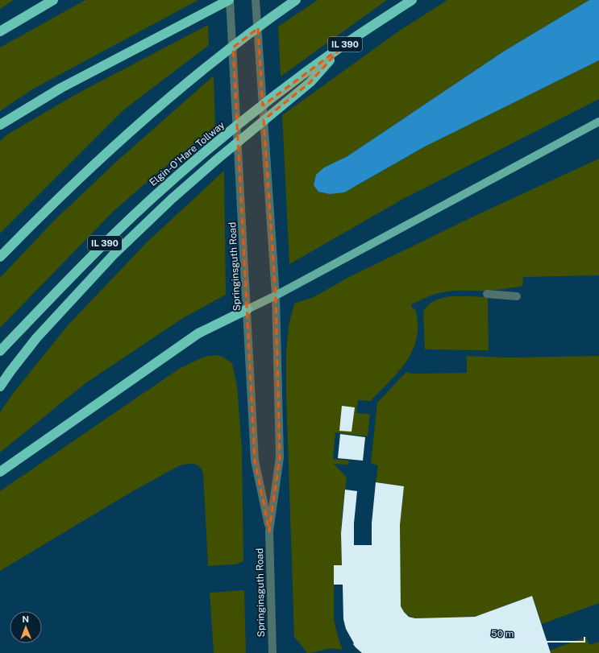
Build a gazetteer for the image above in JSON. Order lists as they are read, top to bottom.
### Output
{
  "streets": {
    "highway": ["IL 390", "Elgin-O'Hare Tollway"],
    "street": ["Springinsguth Road"]
  },
  "scale_bar": "50 m",
  "north": "top"
}
